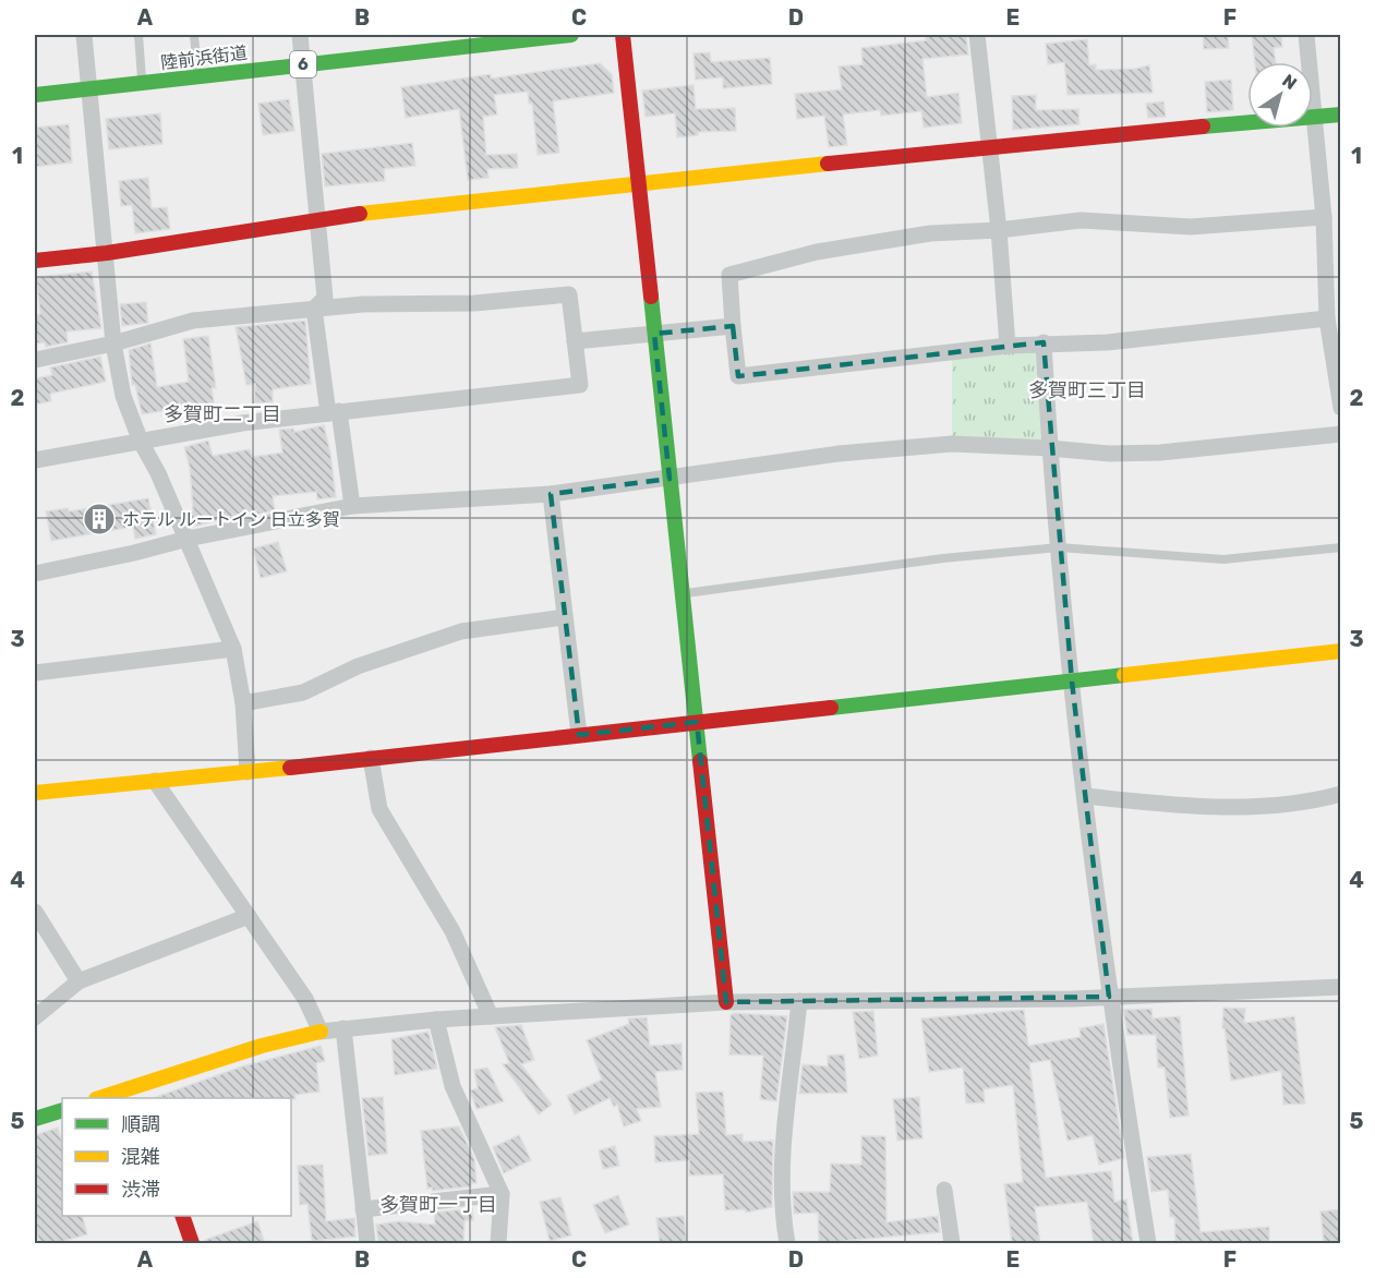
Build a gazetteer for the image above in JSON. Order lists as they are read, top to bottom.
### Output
{
  "streets": {
    "main road": ["陸前浜街道", "6"]
  },
  "districts": ["多賀町三丁目", "多賀町二丁目", "多賀町一丁目"],
  "places": {
    "building": ["ホテル ルートイン 日立多賀"]
  },
  "legend": ["順調", "混雑", "渋滞"],
  "north": "top right",
  "grid": {
    "columns": [
      "A",
      "B",
      "C",
      "D",
      "E",
      "F"
    ],
    "rows": [
      "1",
      "2",
      "3",
      "4",
      "5"
    ]
  }
}
